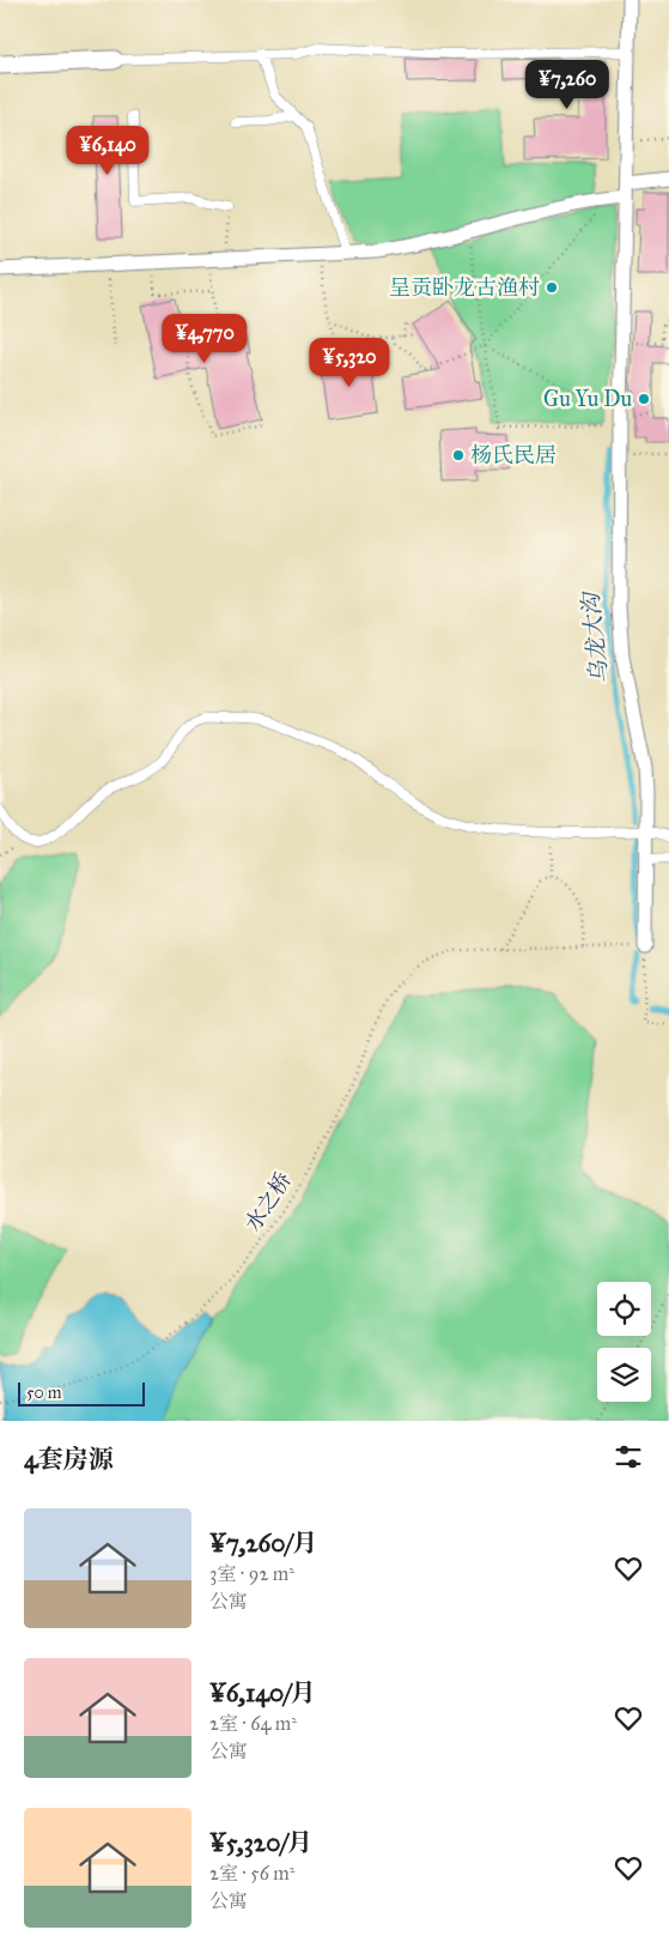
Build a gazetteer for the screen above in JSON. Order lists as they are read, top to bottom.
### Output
{
  "streets": {
    "path": ["水之桥"]
  },
  "water": ["乌龙大沟"],
  "places": ["呈贡卧龙古渔村", "Gu Yu Du", "杨氏民居"],
  "scale_bar": "50 m",
  "page": {
    "price": [
      "¥7,260",
      "¥6,140",
      "¥4,770",
      "¥5,320"
    ],
    "scale": "50 m",
    "heading": "4套房源",
    "list": [
      {
        "name": "¥7,260/月",
        "note": "3室 · 92 m² · 公寓"
      },
      {
        "name": "¥6,140/月",
        "note": "2室 · 64 m² · 公寓"
      },
      {
        "name": "¥5,320/月",
        "note": "2室 · 56 m² · 公寓"
      }
    ]
  }
}
